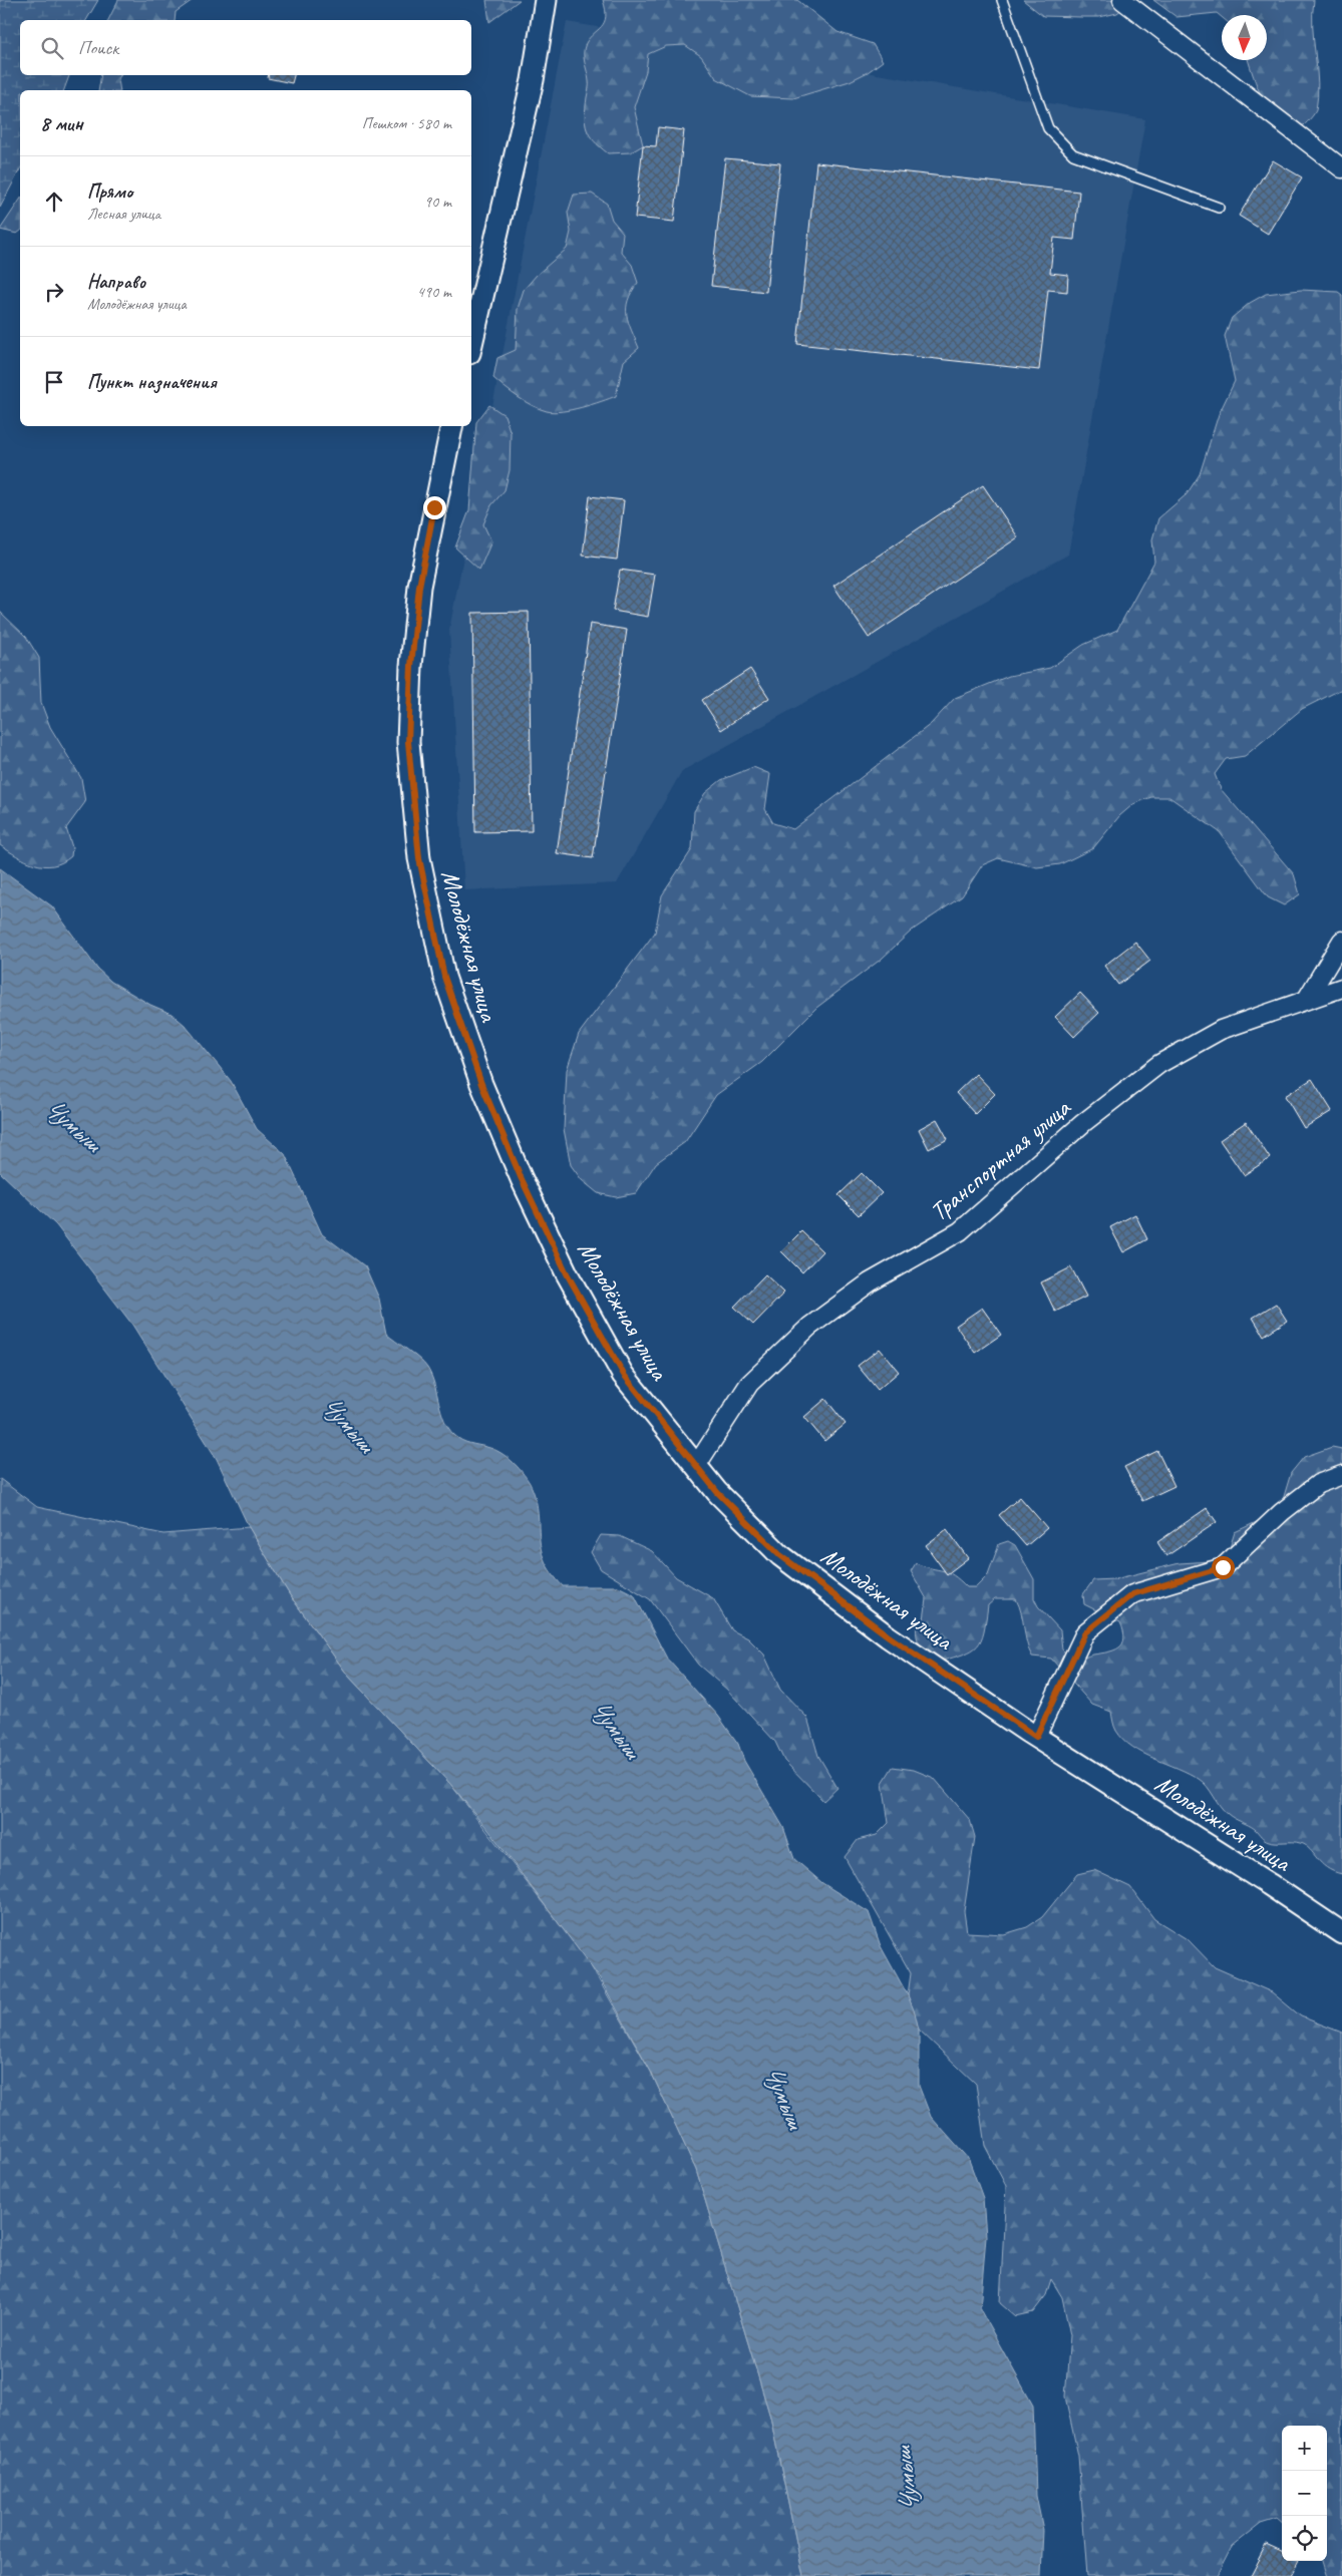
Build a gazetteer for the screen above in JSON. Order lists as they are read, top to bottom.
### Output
{
  "streets": {
    "street": ["Молодёжная улица", "Транспортная улица"]
  },
  "crossings": [
    ["Молодёжная улица", "Транспортная улица"]
  ],
  "water": ["Чумыш"],
  "north": "bottom",
  "page": {
    "search": "Поиск",
    "heading": ["8 мин", "Пешком · 580 m"],
    "list": [
      ["Прямо", "Лесная улица", "90 m"],
      ["Направо", "Молодёжная улица", "490 m"],
      "Пункт назначения"
    ],
    "map_buttons": ["+", "−"]
  }
}
